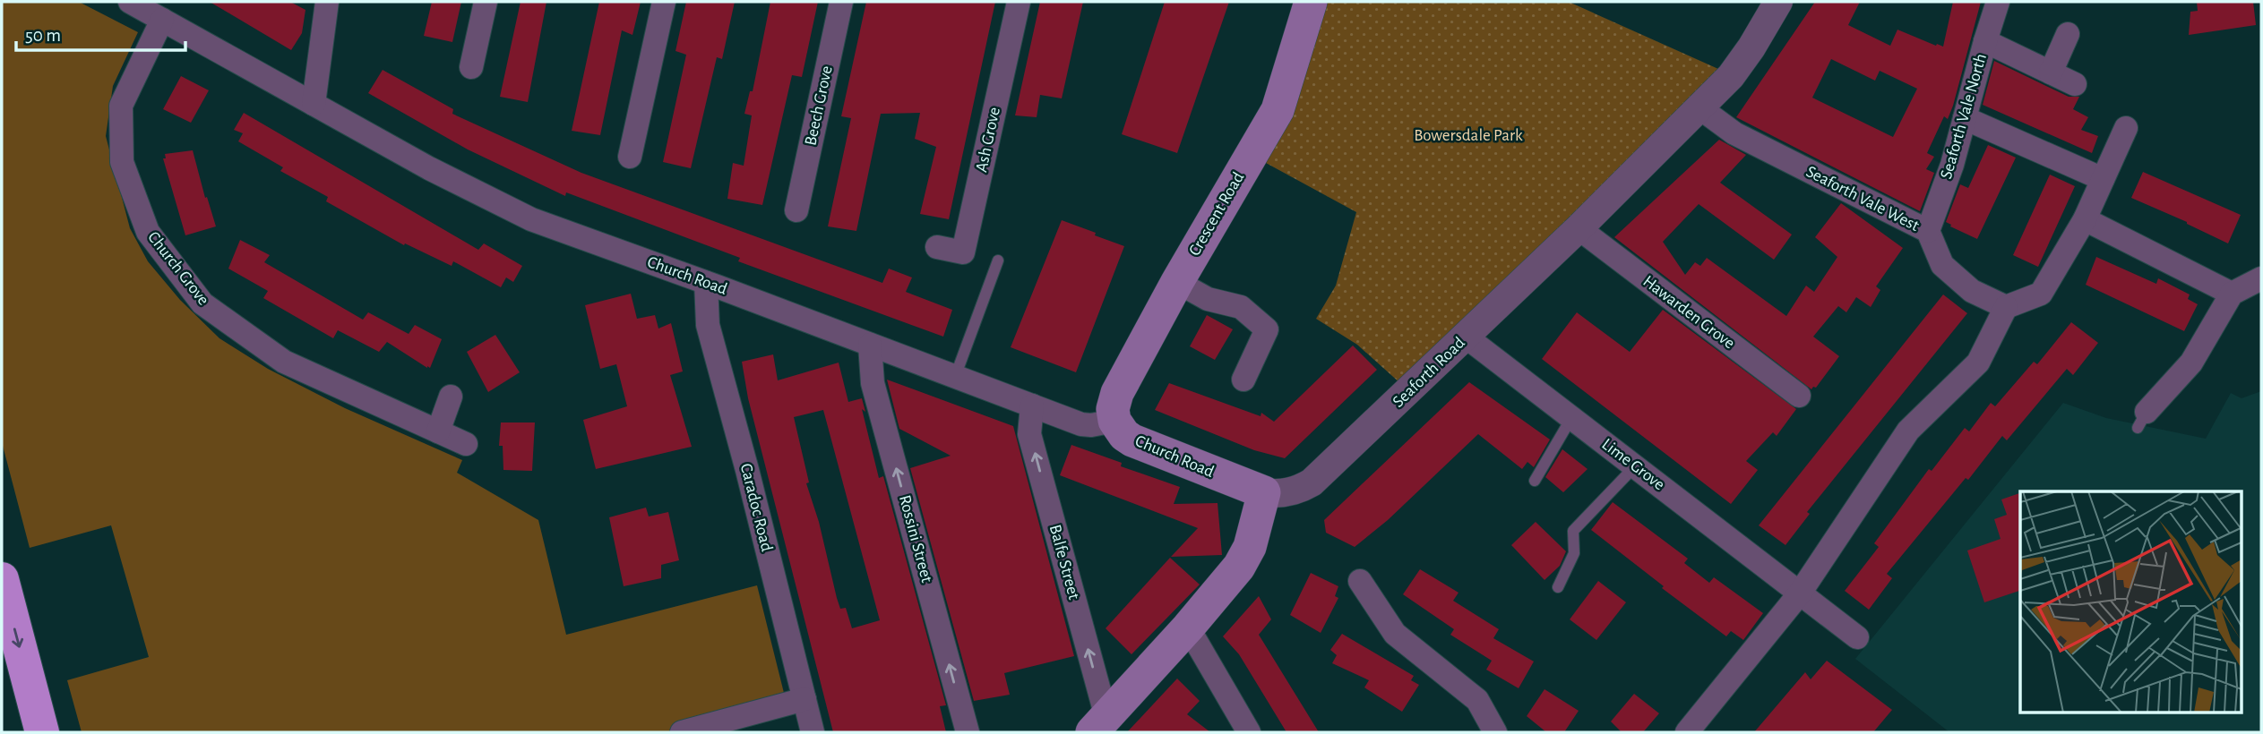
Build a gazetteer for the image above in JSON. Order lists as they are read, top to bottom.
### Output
{
  "streets": {
    "main road": ["Crescent Road", "Church Road"],
    "street": [
      "Beech Grove",
      "Seaforth Vale North",
      "Ash Grove",
      "Seaforth Vale West",
      "Church Grove",
      "Hawarden Grove",
      "Seaforth Road",
      "Lime Grove",
      "Caradoc Road",
      "Rossini Street",
      "Balfe Street"
    ]
  },
  "crossings": [
    ["Seaforth Vale North", "Seaforth Vale West"],
    ["Seaforth Vale West", "Seaforth Road"],
    ["Crescent Road", "Church Road"],
    ["Church Grove", "Church Road"],
    ["Church Road", "Seaforth Road"],
    ["Church Road", "Caradoc Road"],
    ["Church Road", "Rossini Street"],
    ["Church Road", "Balfe Street"],
    ["Hawarden Grove", "Seaforth Road"],
    ["Seaforth Road", "Lime Grove"]
  ],
  "one_way": ["Rossini Street", "Balfe Street"],
  "parks": ["Bowersdale Park"],
  "scale_bar": "50 m"
}
